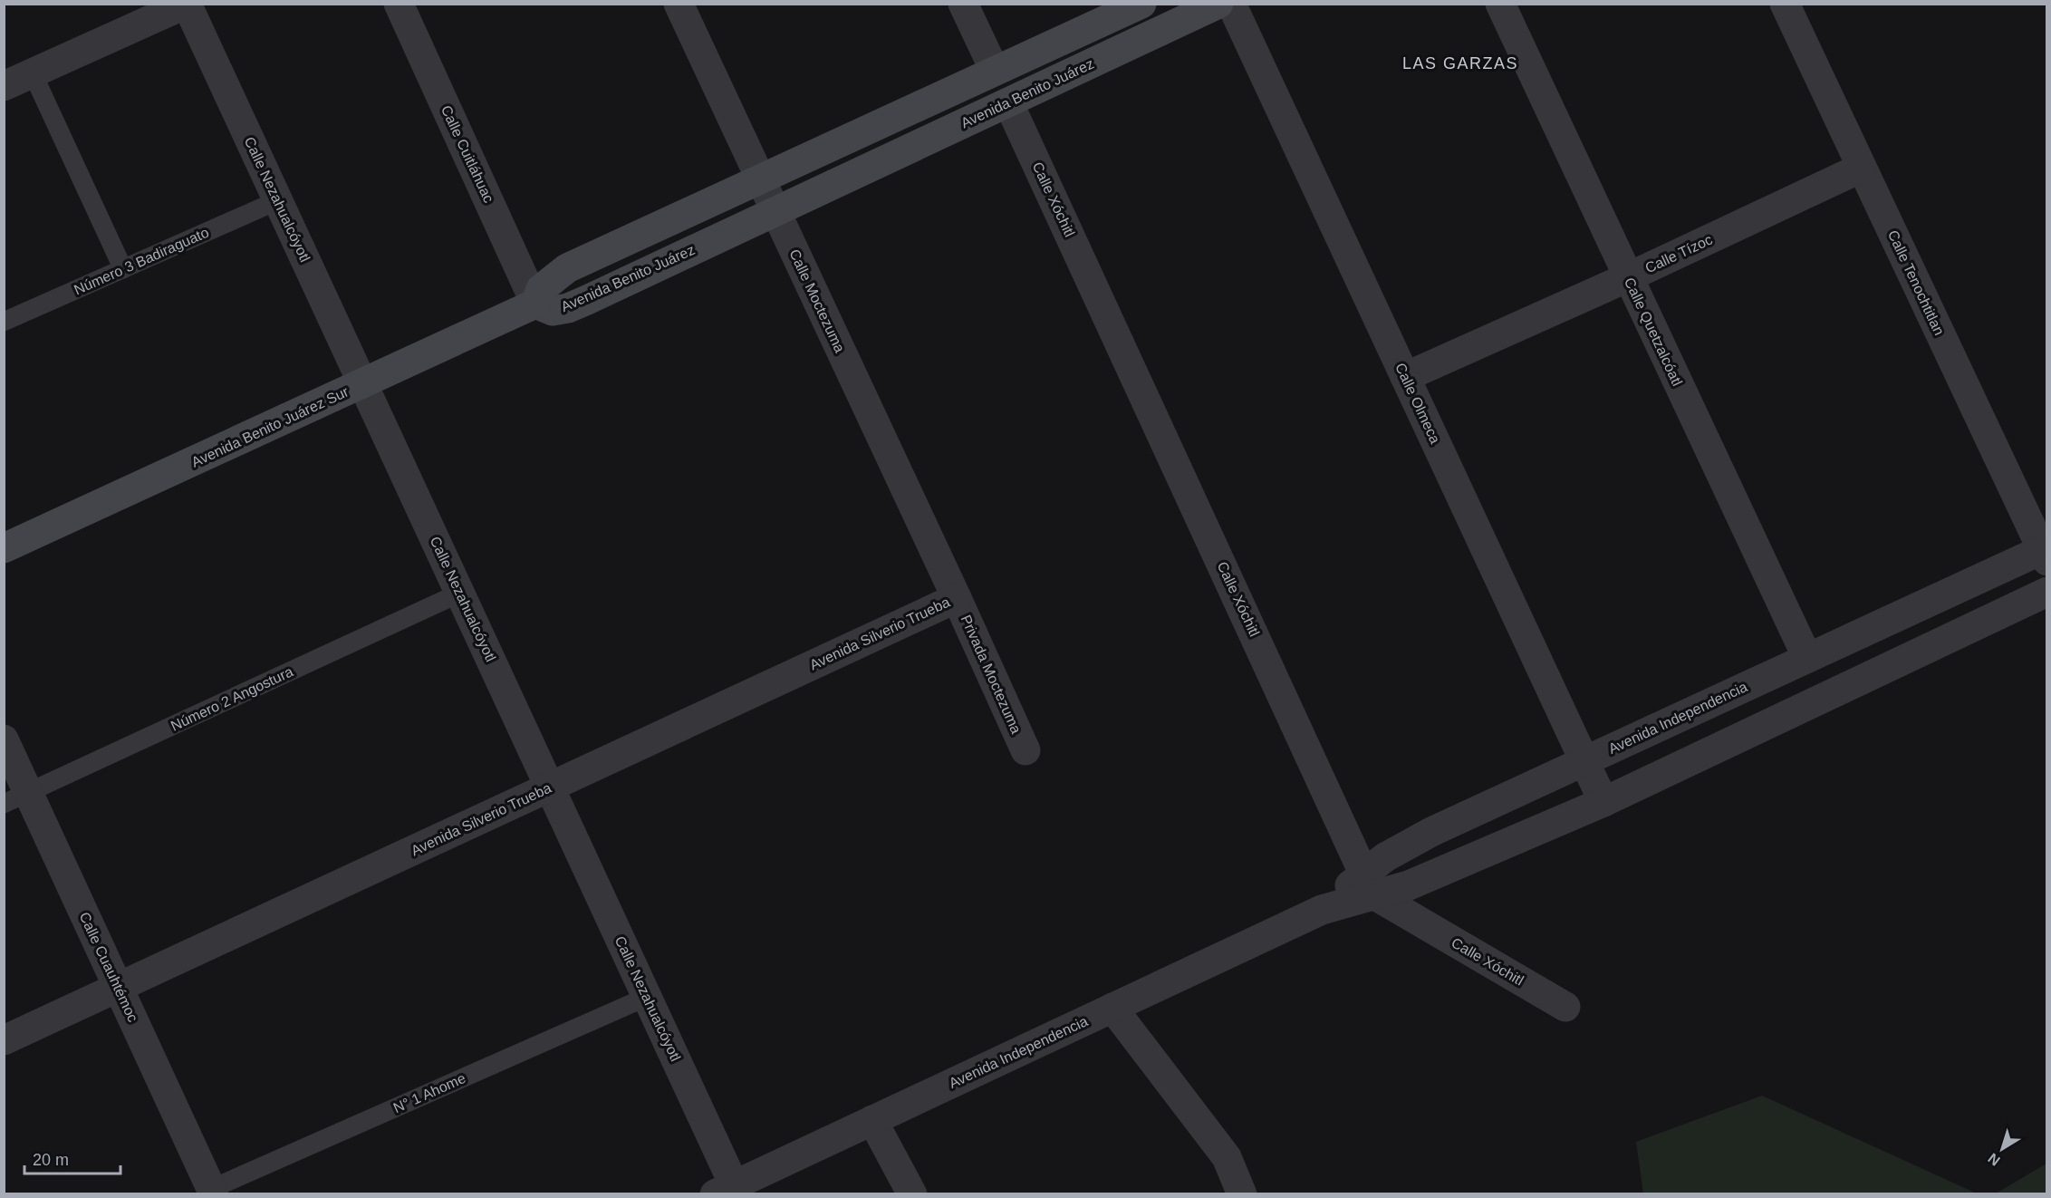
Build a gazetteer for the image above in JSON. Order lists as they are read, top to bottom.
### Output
{
  "streets": {
    "street": [
      "Avenida Benito Juárez",
      "Calle Cuitláhuac",
      "Calle Nezahualcóyotl",
      "Calle Xóchitl",
      "Calle Tízoc",
      "Calle Tenochtitlan",
      "Calle Moctezuma",
      "Calle Quetzalcóatl",
      "Calle Olmeca",
      "Avenida Benito Juárez Sur",
      "Avenida Silverio Trueba",
      "Privada Moctezuma",
      "Avenida Independencia",
      "Calle Cuauhtémoc"
    ],
    "lane": ["Número 3 Badiraguato", "Número 2 Angostura", "N° 1 Ahome"]
  },
  "crossings": [
    ["Avenida Benito Juárez", "Calle Cuitláhuac"],
    ["Avenida Benito Juárez", "Calle Xóchitl"],
    ["Avenida Benito Juárez", "Calle Moctezuma"],
    ["Avenida Benito Juárez", "Avenida Benito Juárez Sur"],
    ["Calle Cuitláhuac", "Avenida Benito Juárez Sur"],
    ["Calle Nezahualcóyotl", "Número 3 Badiraguato"],
    ["Calle Nezahualcóyotl", "Avenida Benito Juárez Sur"],
    ["Calle Nezahualcóyotl", "Avenida Silverio Trueba"],
    ["Calle Nezahualcóyotl", "Número 2 Angostura"],
    ["Calle Nezahualcóyotl", "Avenida Independencia"],
    ["Calle Nezahualcóyotl", "N° 1 Ahome"],
    ["Calle Xóchitl", "Avenida Independencia"],
    ["Calle Tízoc", "Calle Tenochtitlan"],
    ["Calle Tízoc", "Calle Quetzalcóatl"],
    ["Calle Tízoc", "Calle Olmeca"],
    ["Calle Tenochtitlan", "Avenida Independencia"],
    ["Calle Moctezuma", "Avenida Silverio Trueba"],
    ["Calle Moctezuma", "Privada Moctezuma"],
    ["Calle Quetzalcóatl", "Avenida Independencia"],
    ["Calle Olmeca", "Avenida Independencia"],
    ["Avenida Silverio Trueba", "Privada Moctezuma"],
    ["Avenida Silverio Trueba", "Calle Cuauhtémoc"],
    ["Número 2 Angostura", "Calle Cuauhtémoc"],
    ["Calle Cuauhtémoc", "N° 1 Ahome"]
  ],
  "districts": ["LAS GARZAS"],
  "scale_bar": "20 m",
  "north": "bottom left"
}
